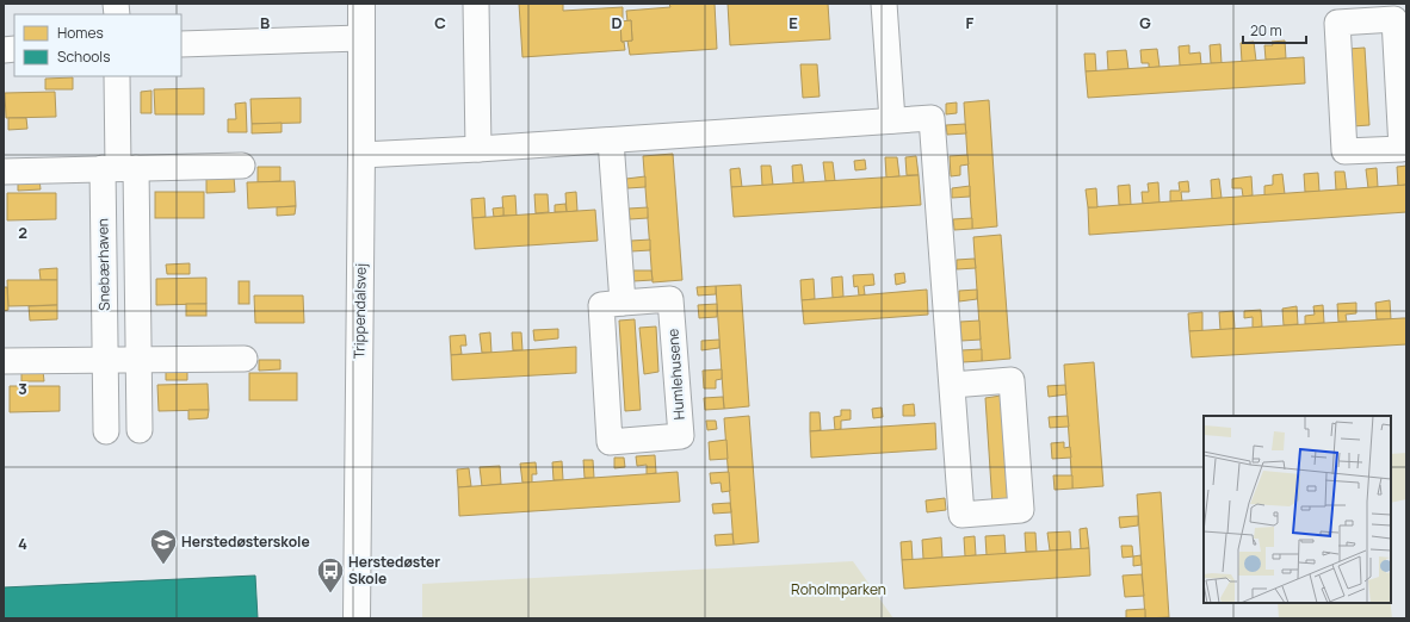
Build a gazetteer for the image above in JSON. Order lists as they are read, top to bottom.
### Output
{
  "streets": {
    "street": ["Snebærhaven", "Trippendalsvej", "Humlehusene"]
  },
  "parks": ["Roholmparken"],
  "places": {
    "school or university": ["Herstedøsterskole"],
    "bus stop": ["Herstedøster Skole"]
  },
  "legend": ["Homes", "Schools"],
  "scale_bar": "20 m",
  "grid": {
    "columns": [
      "B",
      "C",
      "D",
      "E",
      "F",
      "G"
    ],
    "rows": ["2", "3", "4"]
  }
}
